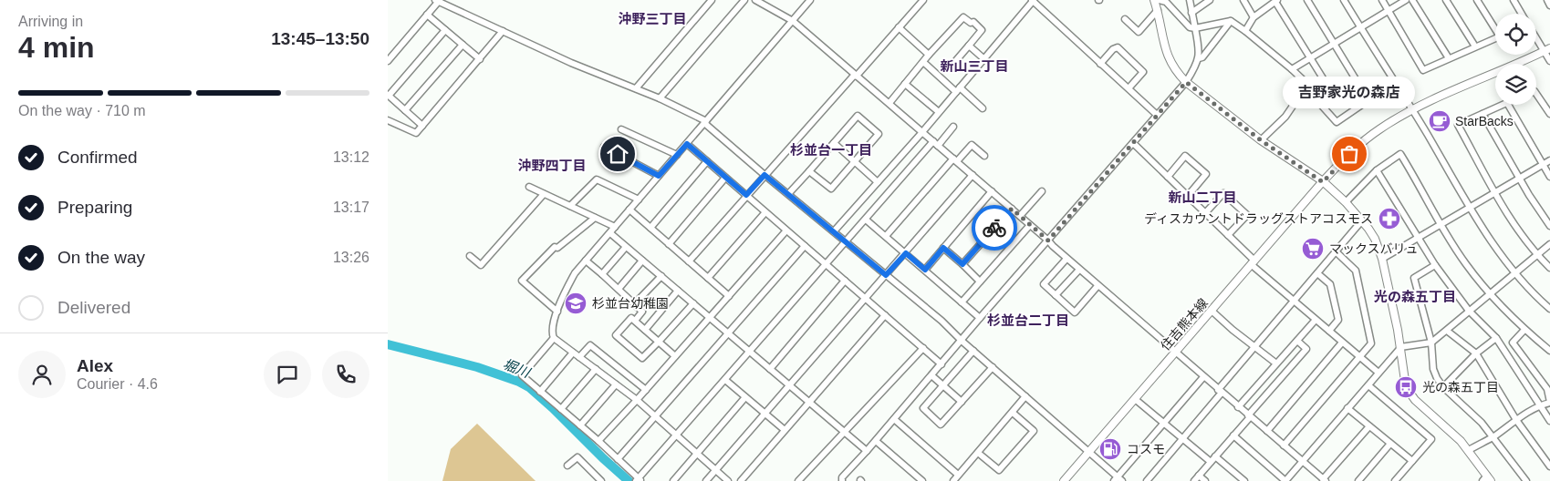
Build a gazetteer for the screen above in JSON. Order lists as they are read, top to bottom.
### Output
{
  "streets": {
    "main road": ["住吉熊本線"]
  },
  "districts": [
    "沖野三丁目",
    "新山三丁目",
    "杉並台一丁目",
    "沖野四丁目",
    "新山二丁目",
    "光の森五丁目",
    "杉並台二丁目"
  ],
  "water": ["堀川"],
  "places": {
    "cafe": ["StarBacks"],
    "other": ["吉野家光の森店"],
    "pharmacy": ["ディスカウントドラッグストアコスモス"],
    "supermarket": ["マックスバリュ"],
    "school or university": ["杉並台幼稚園"],
    "bus stop": ["光の森五丁目"],
    "fuel station": ["コスモ"]
  },
  "page": {
    "heading": ["4 min", "Arriving in", "13:45–13:50"],
    "panel": ["Alex", "Courier · 4.6"],
    "bubble": "吉野家光の森店",
    "bar": "On the way · 710 m",
    "list": [
      ["Confirmed", "13:12"],
      ["Preparing", "13:17"],
      ["On the way", "13:26"],
      "Delivered"
    ]
  }
}
